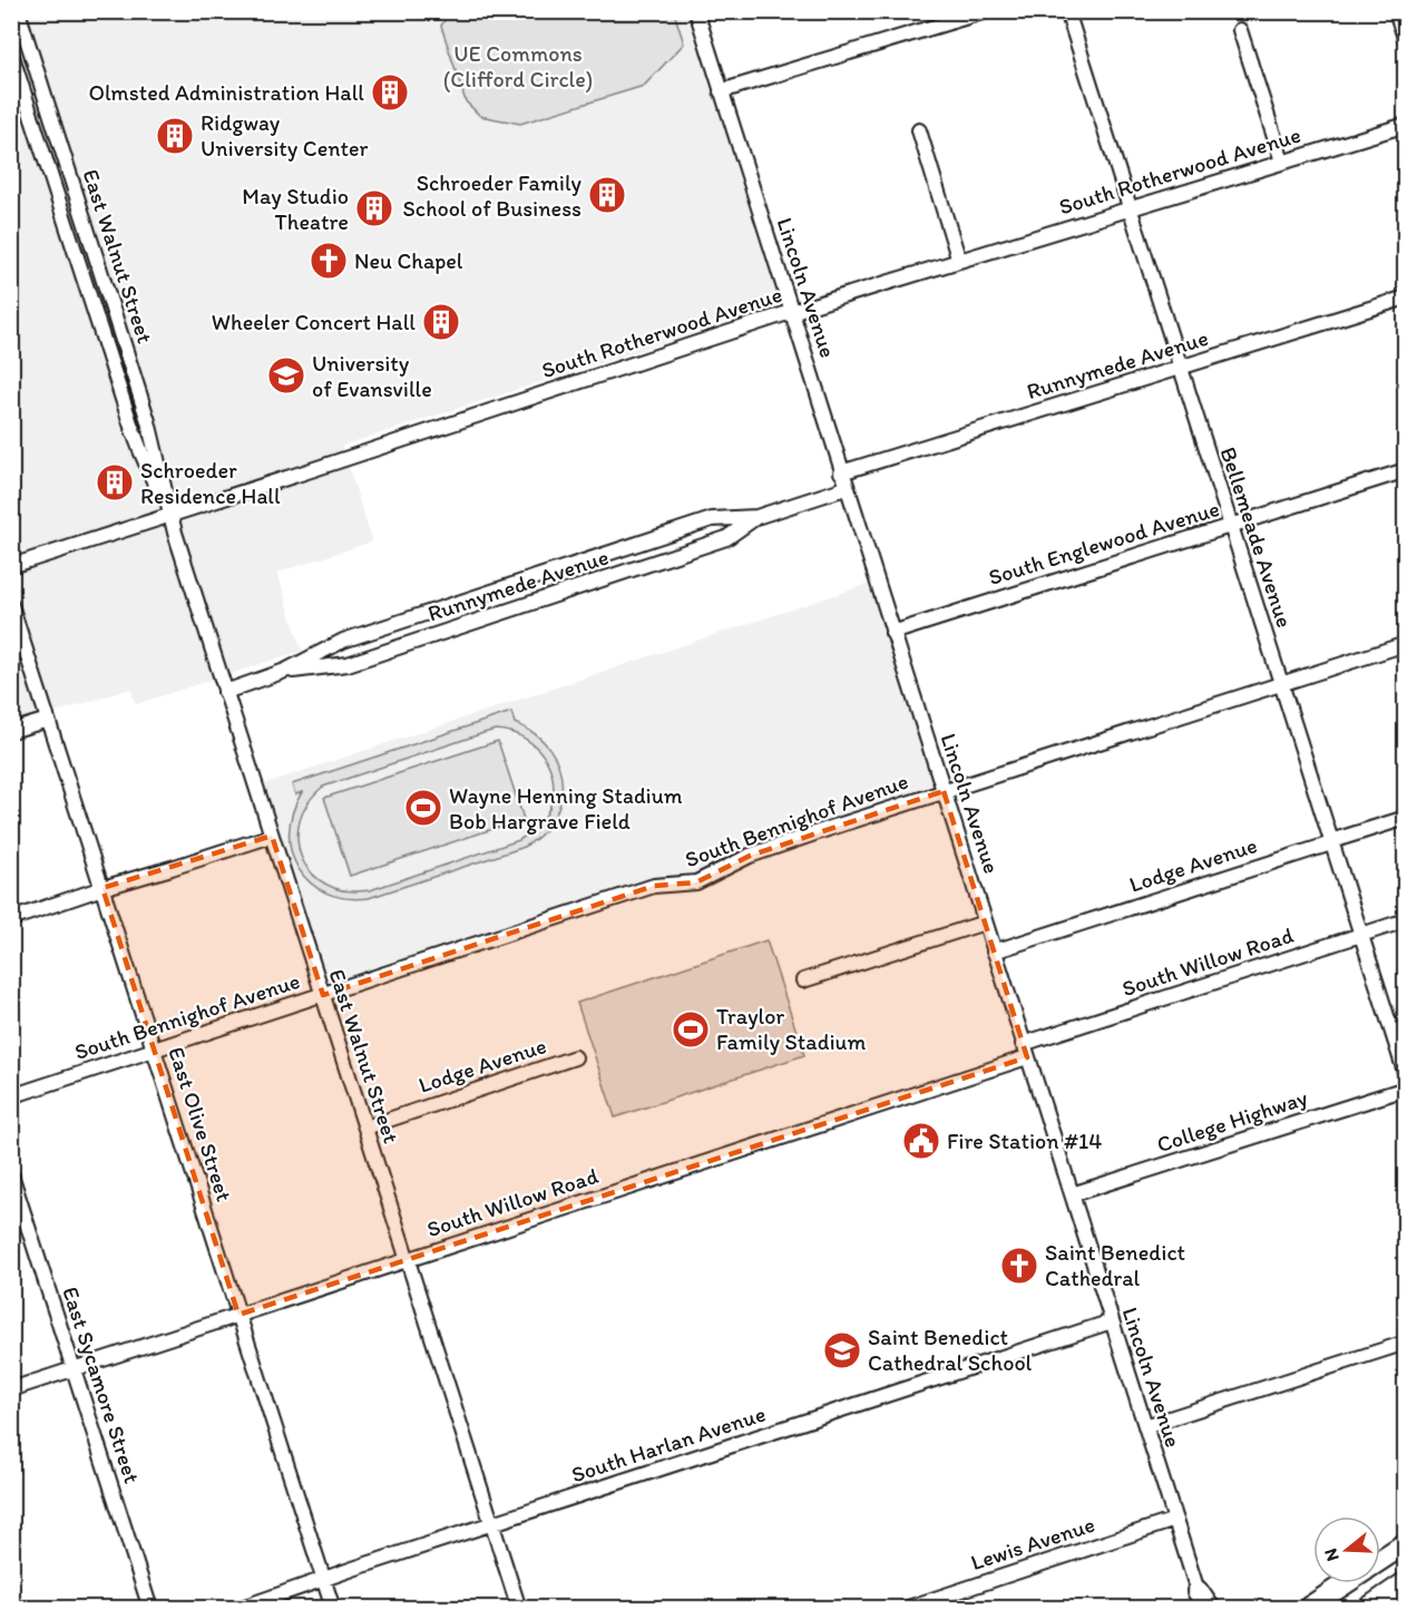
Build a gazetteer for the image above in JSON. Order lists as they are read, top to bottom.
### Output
{
  "streets": {
    "street": [
      "South Rotherwood Avenue",
      "East Walnut Street",
      "Lincoln Avenue",
      "Runnymede Avenue",
      "Bellemeade Avenue",
      "South Englewood Avenue",
      "South Bennighof Avenue",
      "Lodge Avenue",
      "South Willow Road",
      "College Highway",
      "East Olive Street",
      "East Sycamore Street",
      "South Harlan Avenue",
      "Lewis Avenue"
    ]
  },
  "crossings": [
    ["South Rotherwood Avenue", "East Walnut Street"],
    ["South Rotherwood Avenue", "Lincoln Avenue"],
    ["South Rotherwood Avenue", "Bellemeade Avenue"],
    ["East Walnut Street", "Runnymede Avenue"],
    ["East Walnut Street", "South Bennighof Avenue"],
    ["East Walnut Street", "Lodge Avenue"],
    ["East Walnut Street", "South Willow Road"],
    ["East Walnut Street", "South Harlan Avenue"],
    ["Lincoln Avenue", "Runnymede Avenue"],
    ["Lincoln Avenue", "South Englewood Avenue"],
    ["Lincoln Avenue", "South Bennighof Avenue"],
    ["Lincoln Avenue", "Lodge Avenue"],
    ["Lincoln Avenue", "South Willow Road"],
    ["Lincoln Avenue", "College Highway"],
    ["Lincoln Avenue", "South Harlan Avenue"],
    ["Lincoln Avenue", "Lewis Avenue"],
    ["Runnymede Avenue", "Bellemeade Avenue"],
    ["Bellemeade Avenue", "South Englewood Avenue"],
    ["Bellemeade Avenue", "South Bennighof Avenue"],
    ["Bellemeade Avenue", "Lodge Avenue"],
    ["Bellemeade Avenue", "South Willow Road"],
    ["South Bennighof Avenue", "East Olive Street"],
    ["South Willow Road", "East Olive Street"],
    ["South Willow Road", "East Sycamore Street"],
    ["East Olive Street", "South Harlan Avenue"]
  ],
  "parks": ["UE Commons (Clifford Circle)"],
  "places": {
    "building": [
      "Olmsted Administration Hall",
      "Ridgway University Center",
      "Schroeder Family School of Business",
      "May Studio Theatre",
      "Wheeler Concert Hall",
      "Schroeder Residence Hall"
    ],
    "church": ["Neu Chapel", "Saint Benedict Cathedral"],
    "school or university": ["University of Evansville", "Saint Benedict Cathedral School"],
    "sports": ["Wayne Henning Stadium Bob Hargrave Field", "Traylor Family Stadium"],
    "public building": ["Fire Station #14"]
  },
  "north": "left"
}
